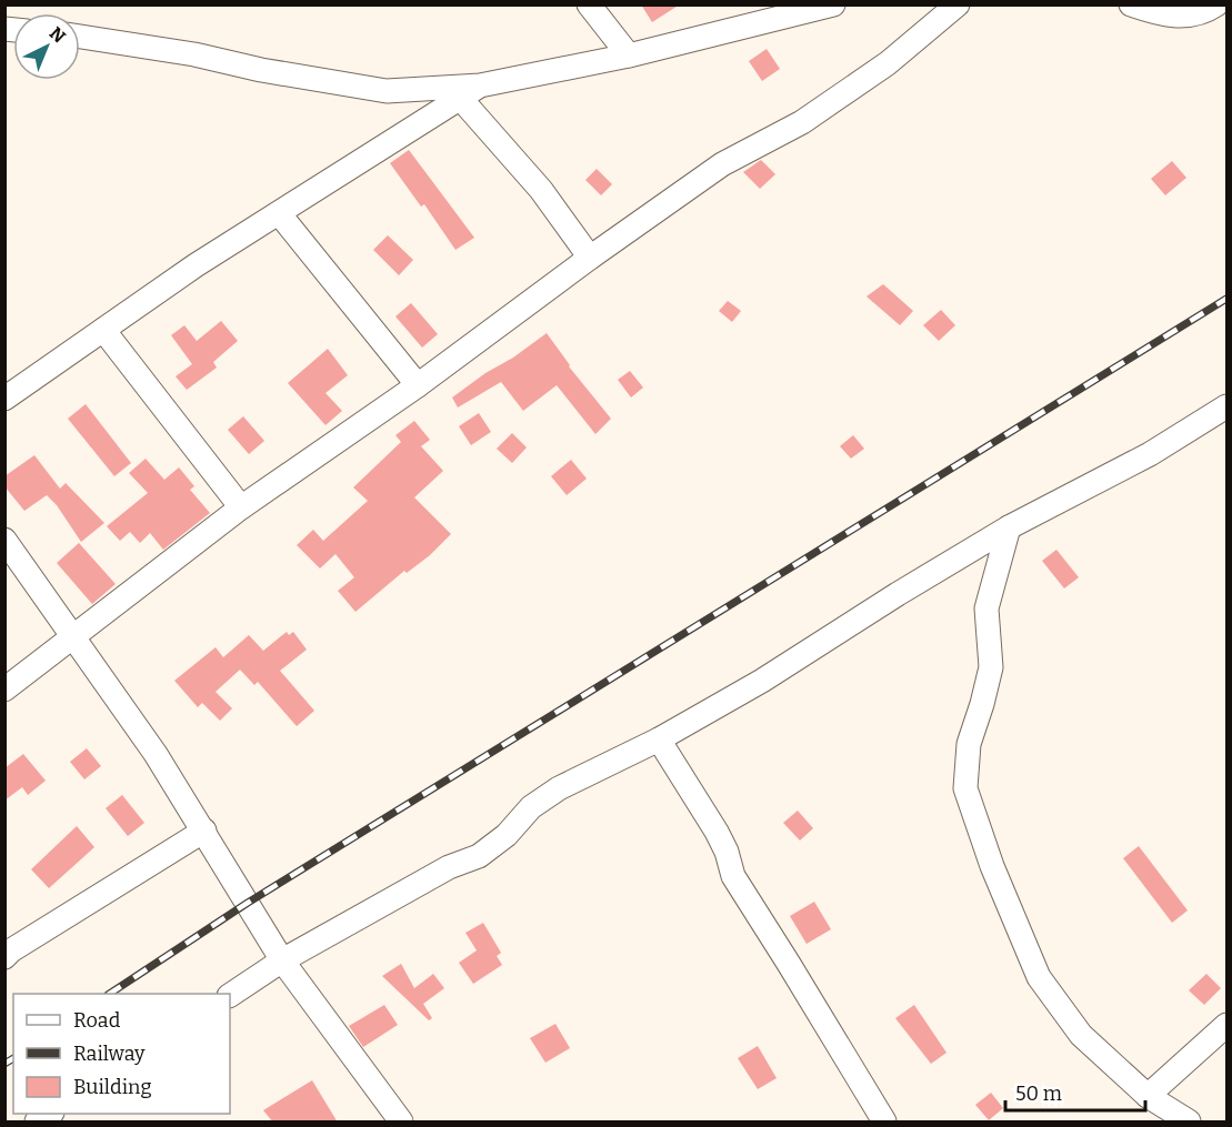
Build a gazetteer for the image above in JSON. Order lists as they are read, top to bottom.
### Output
{
  "legend": ["Road", "Railway", "Building"],
  "scale_bar": "50 m",
  "north": "top right"
}
